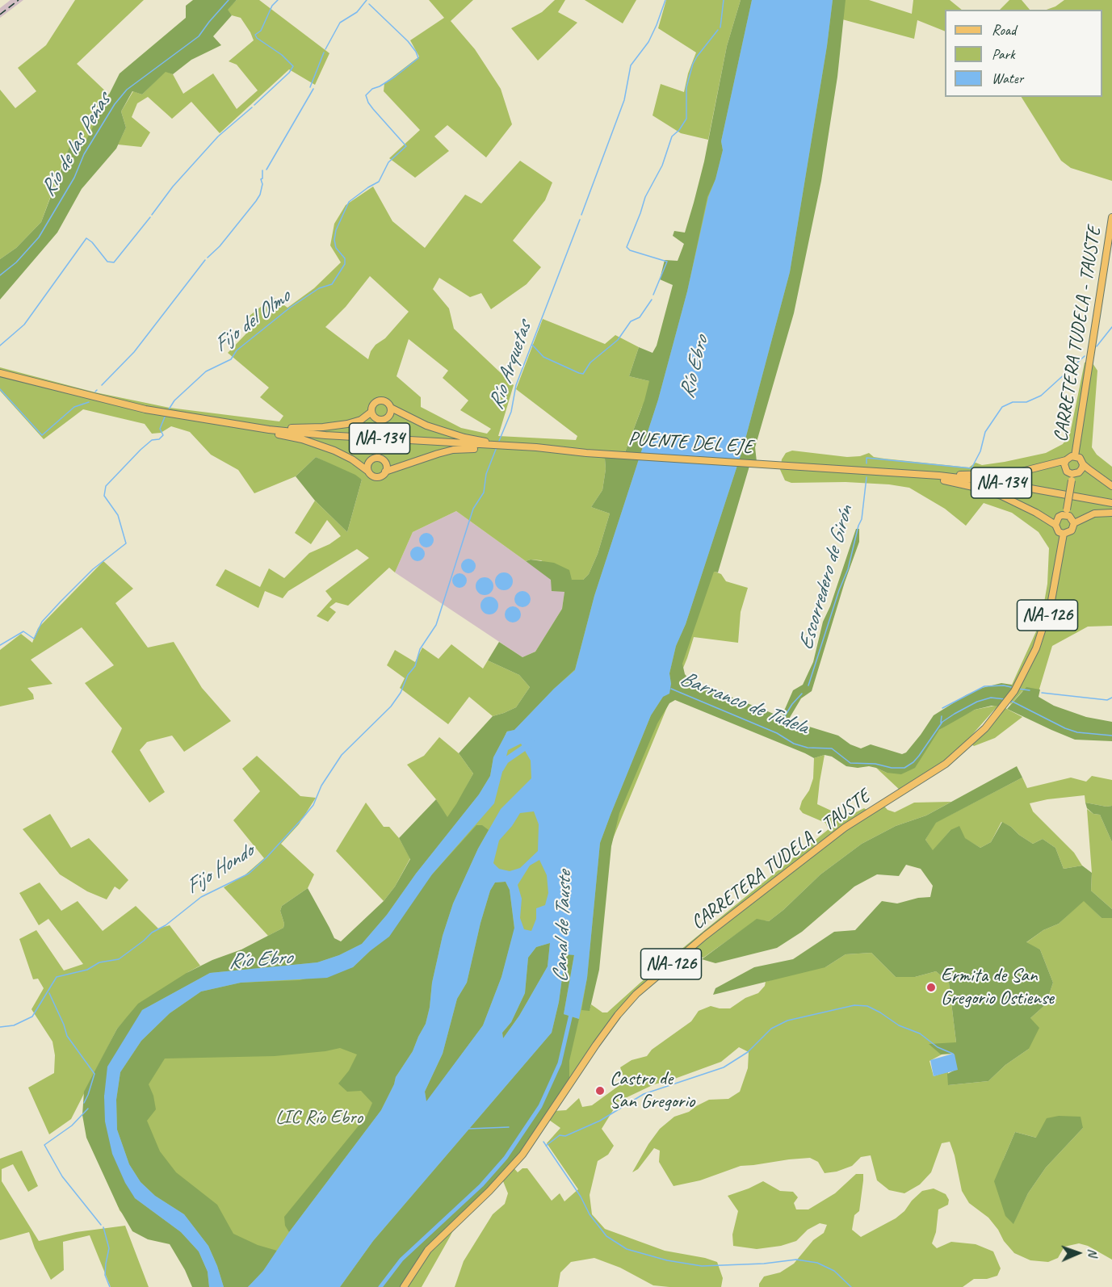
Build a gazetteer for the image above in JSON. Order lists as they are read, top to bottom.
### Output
{
  "streets": {
    "main road": [
      "CARRETERA TUDELA - TAUSTE",
      "NA-134",
      "PUENTE DEL EJE",
      "NA-126"
    ]
  },
  "crossings": [
    ["NA-134", "PUENTE DEL EJE"]
  ],
  "water": [
    "Río de las Peñas",
    "Fijo del Olmo",
    "Río Arquetas",
    "Río Ebro",
    "Escorredero de Girón",
    "Barranco de Tudela",
    "Fijo Hondo",
    "Canal de Tauste"
  ],
  "parks": ["LIC Río Ebro"],
  "places": ["Ermita de San Gregorio Ostiense", "Castro de San Gregorio"],
  "legend": ["Road", "Park", "Water"],
  "north": "right"
}
